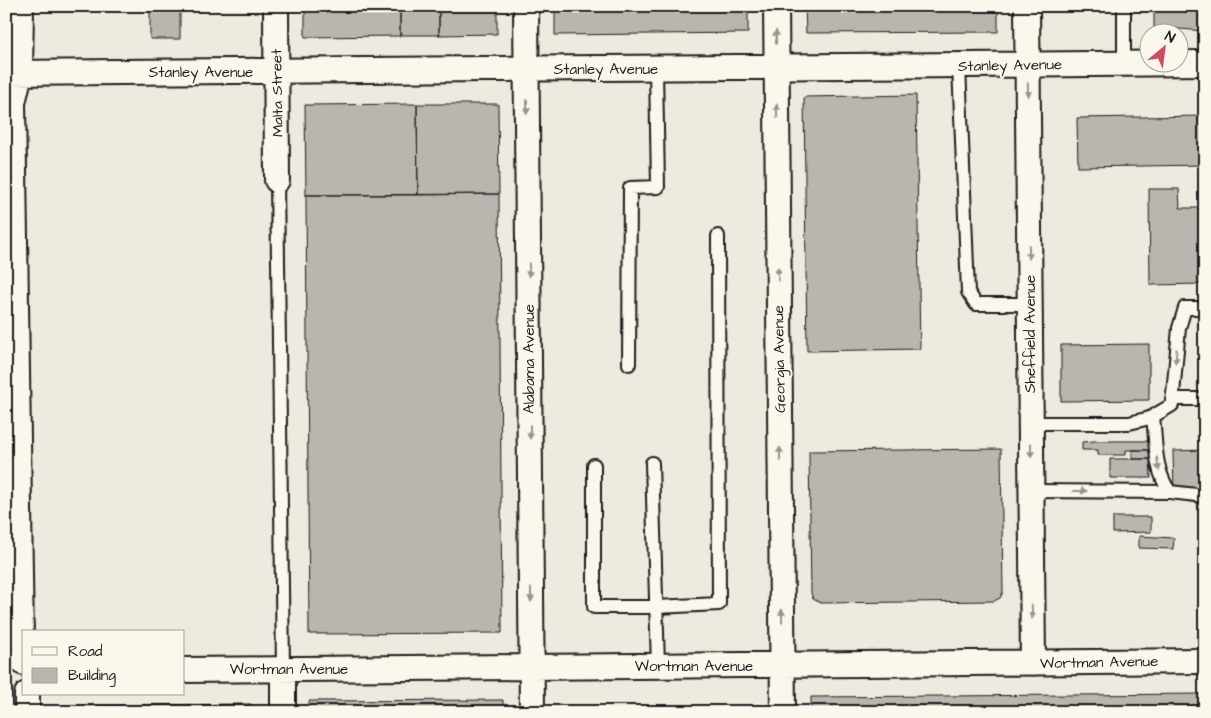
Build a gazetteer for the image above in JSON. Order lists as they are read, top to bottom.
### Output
{
  "streets": {
    "street": [
      "Stanley Avenue",
      "Malta Street",
      "Sheffield Avenue",
      "Alabama Avenue",
      "Georgia Avenue",
      "Wortman Avenue"
    ]
  },
  "crossings": [
    ["Stanley Avenue", "Malta Street"],
    ["Stanley Avenue", "Sheffield Avenue"],
    ["Stanley Avenue", "Alabama Avenue"],
    ["Stanley Avenue", "Georgia Avenue"],
    ["Sheffield Avenue", "Wortman Avenue"],
    ["Alabama Avenue", "Wortman Avenue"],
    ["Georgia Avenue", "Wortman Avenue"]
  ],
  "one_way": ["Sheffield Avenue", "Alabama Avenue", "Georgia Avenue"],
  "legend": ["Road", "Building"],
  "north": "top right"
}
